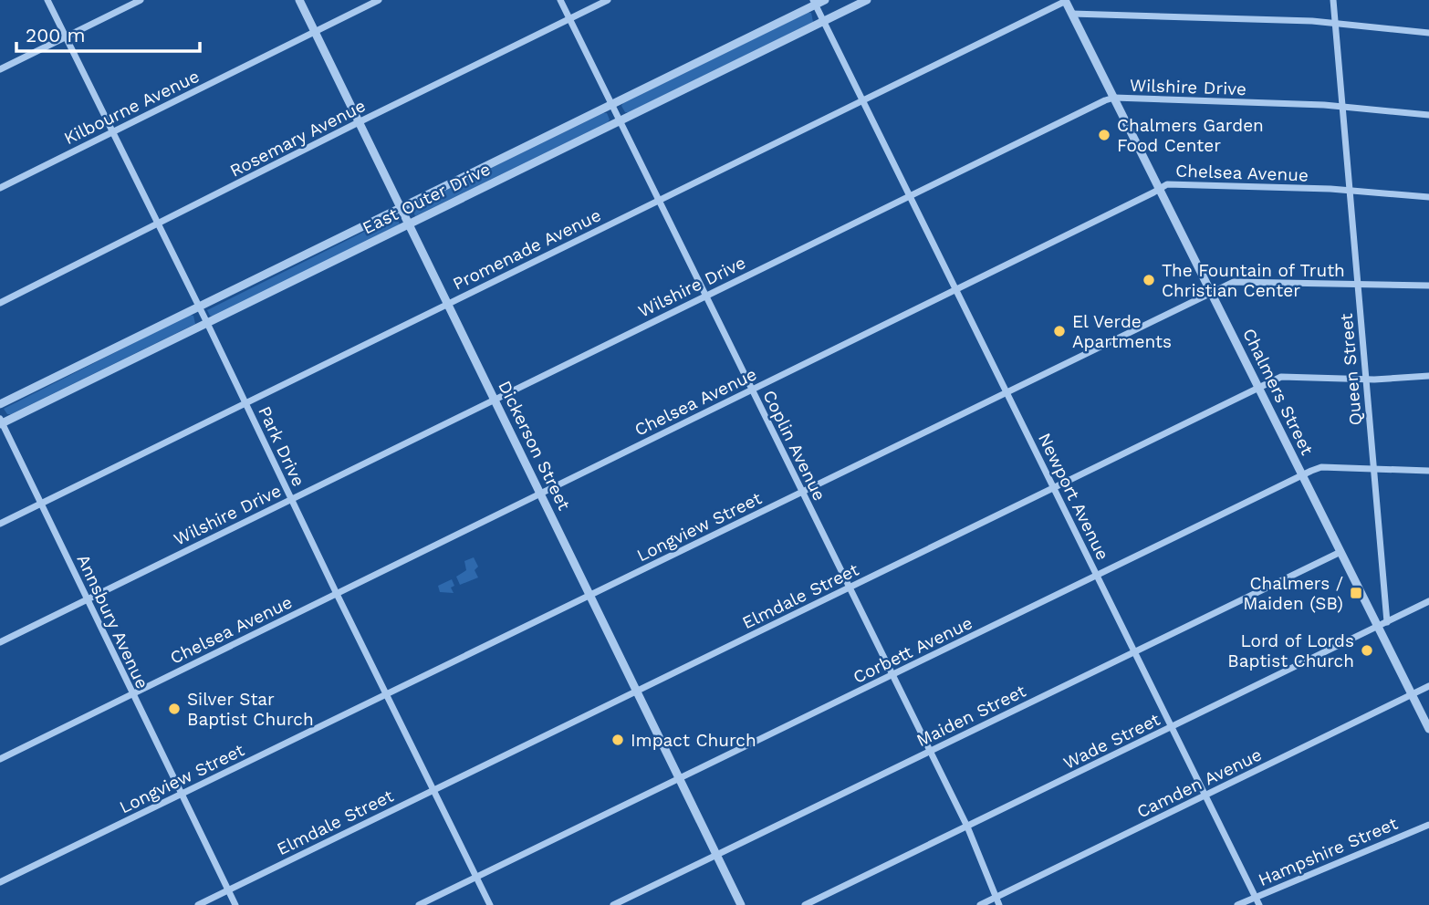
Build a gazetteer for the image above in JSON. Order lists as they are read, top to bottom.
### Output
{
  "streets": {
    "street": [
      "Wilshire Drive",
      "Kilbourne Avenue",
      "Rosemary Avenue",
      "Chelsea Avenue",
      "East Outer Drive",
      "Promenade Avenue",
      "Queen Street",
      "Chalmers Street",
      "Dickerson Street",
      "Coplin Avenue",
      "Park Drive",
      "Newport Avenue",
      "Longview Street",
      "Elmdale Street",
      "Annsbury Avenue",
      "Corbett Avenue",
      "Maiden Street",
      "Wade Street",
      "Camden Avenue",
      "Hampshire Street"
    ]
  },
  "crossings": [
    ["Wilshire Drive", "Queen Street"],
    ["Wilshire Drive", "Chalmers Street"],
    ["Wilshire Drive", "Dickerson Street"],
    ["Wilshire Drive", "Coplin Avenue"],
    ["Wilshire Drive", "Park Drive"],
    ["Wilshire Drive", "Newport Avenue"],
    ["Wilshire Drive", "Annsbury Avenue"],
    ["Kilbourne Avenue", "Dickerson Street"],
    ["Kilbourne Avenue", "Park Drive"],
    ["Rosemary Avenue", "Dickerson Street"],
    ["Rosemary Avenue", "Coplin Avenue"],
    ["Rosemary Avenue", "Park Drive"],
    ["Chelsea Avenue", "Queen Street"],
    ["Chelsea Avenue", "Chalmers Street"],
    ["Chelsea Avenue", "Dickerson Street"],
    ["Chelsea Avenue", "Coplin Avenue"],
    ["Chelsea Avenue", "Park Drive"],
    ["Chelsea Avenue", "Newport Avenue"],
    ["Chelsea Avenue", "Annsbury Avenue"],
    ["East Outer Drive", "Dickerson Street"],
    ["East Outer Drive", "Coplin Avenue"],
    ["East Outer Drive", "Park Drive"],
    ["East Outer Drive", "Newport Avenue"],
    ["East Outer Drive", "Annsbury Avenue"],
    ["Promenade Avenue", "Chalmers Street"],
    ["Promenade Avenue", "Dickerson Street"],
    ["Promenade Avenue", "Coplin Avenue"],
    ["Promenade Avenue", "Park Drive"],
    ["Promenade Avenue", "Newport Avenue"],
    ["Promenade Avenue", "Annsbury Avenue"],
    ["Queen Street", "Chalmers Street"],
    ["Queen Street", "Longview Street"],
    ["Queen Street", "Elmdale Street"],
    ["Queen Street", "Corbett Avenue"],
    ["Queen Street", "Wade Street"],
    ["Chalmers Street", "Longview Street"],
    ["Chalmers Street", "Elmdale Street"],
    ["Chalmers Street", "Corbett Avenue"],
    ["Chalmers Street", "Maiden Street"],
    ["Chalmers Street", "Wade Street"],
    ["Chalmers Street", "Camden Avenue"],
    ["Dickerson Street", "Longview Street"],
    ["Dickerson Street", "Elmdale Street"],
    ["Dickerson Street", "Corbett Avenue"],
    ["Dickerson Street", "Maiden Street"],
    ["Coplin Avenue", "Longview Street"],
    ["Coplin Avenue", "Elmdale Street"],
    ["Coplin Avenue", "Corbett Avenue"],
    ["Coplin Avenue", "Maiden Street"],
    ["Coplin Avenue", "Wade Street"],
    ["Coplin Avenue", "Camden Avenue"],
    ["Park Drive", "Longview Street"],
    ["Park Drive", "Elmdale Street"],
    ["Park Drive", "Corbett Avenue"],
    ["Newport Avenue", "Longview Street"],
    ["Newport Avenue", "Elmdale Street"],
    ["Newport Avenue", "Corbett Avenue"],
    ["Newport Avenue", "Maiden Street"],
    ["Newport Avenue", "Wade Street"],
    ["Newport Avenue", "Camden Avenue"],
    ["Newport Avenue", "Hampshire Street"],
    ["Longview Street", "Annsbury Avenue"],
    ["Elmdale Street", "Annsbury Avenue"]
  ],
  "places": {
    "other": [
      "Chalmers Garden Food Center",
      "The Fountain of Truth Christian Center",
      "El Verde Apartments",
      "Lord of Lords Baptist Church",
      "Silver Star Baptist Church",
      "Impact Church"
    ],
    "transit": ["Chalmers / Maiden (SB)"]
  },
  "scale_bar": "200 m"
}
